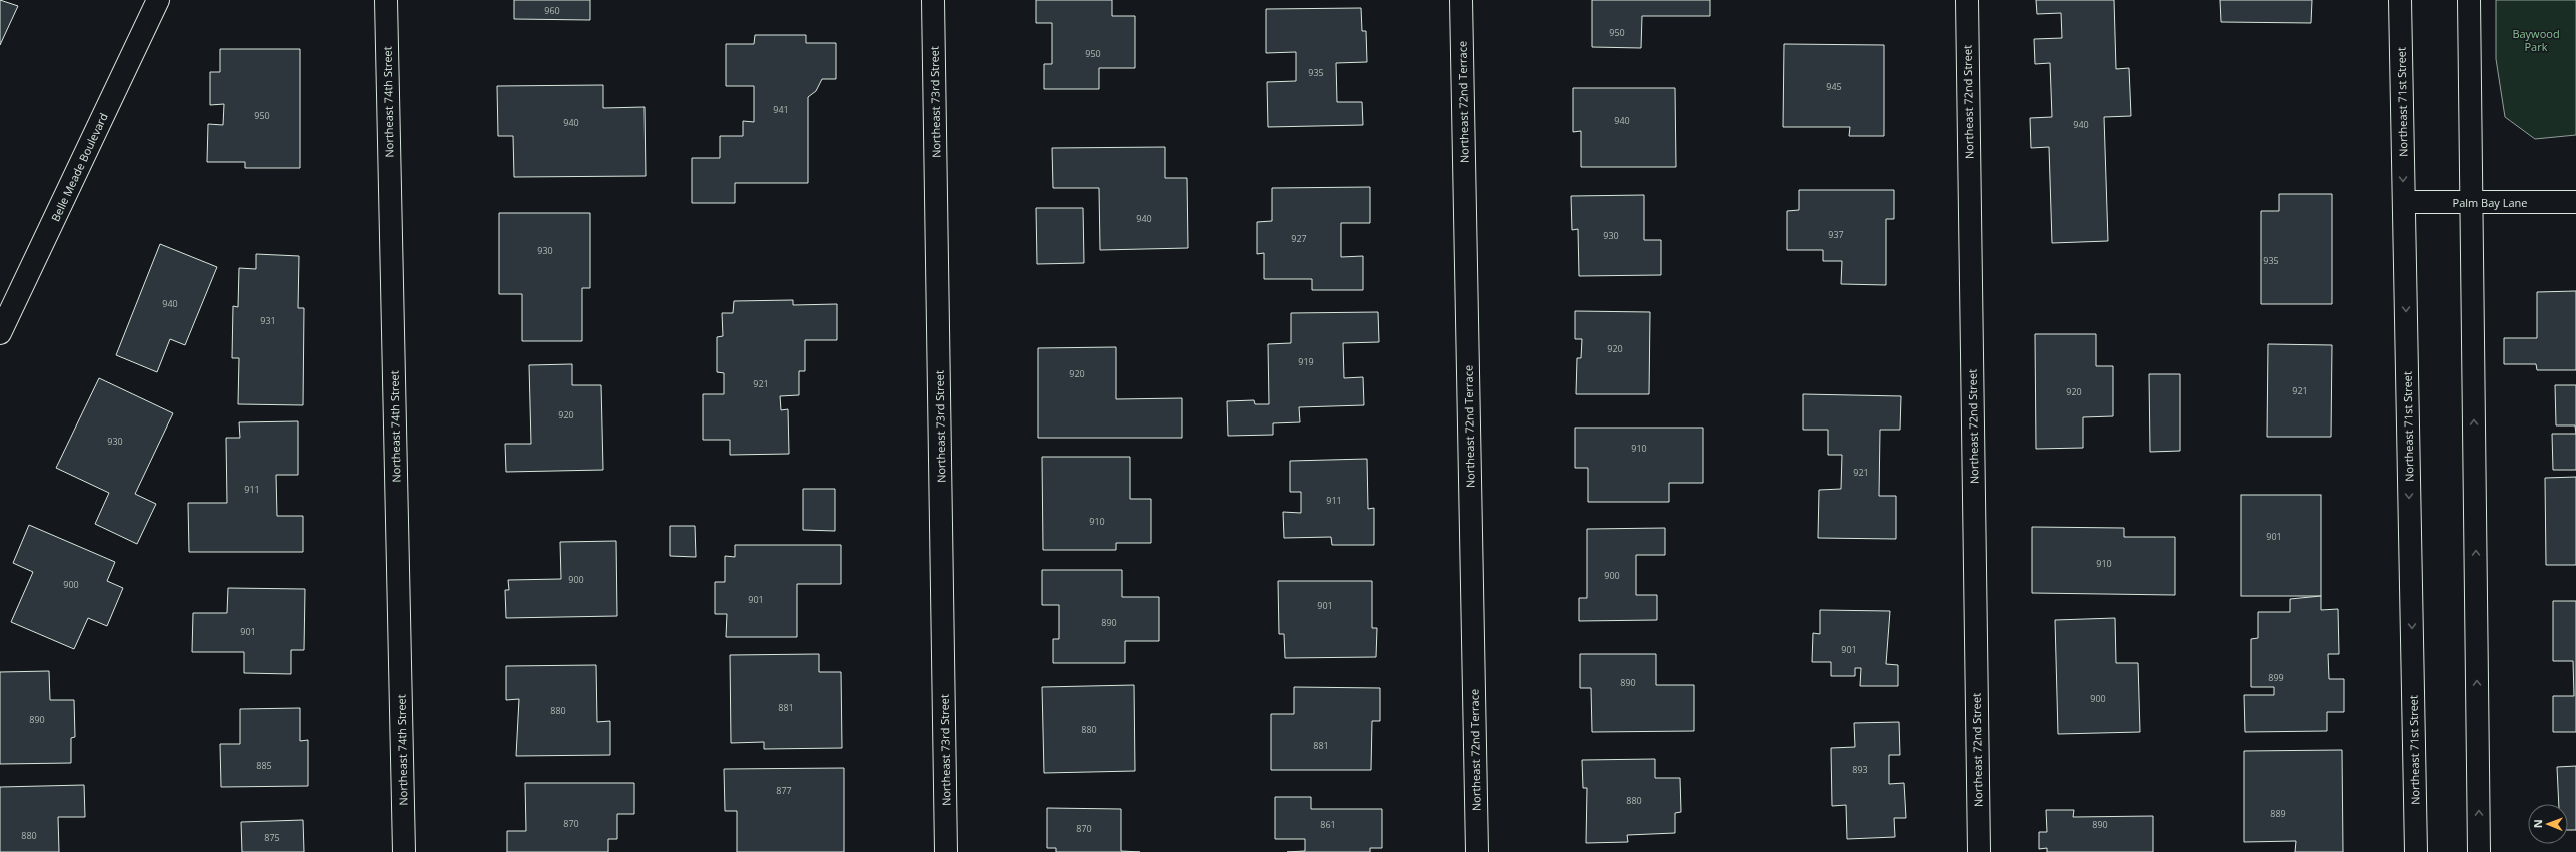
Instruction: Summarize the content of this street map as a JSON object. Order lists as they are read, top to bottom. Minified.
{"streets":{"street":["Northeast 74th Street","Northeast 73rd Street","Northeast 72nd Terrace","Northeast 72nd Street","Northeast 71st Street","Belle Meade Boulevard","Palm Bay Lane"]},"crossings":[["Northeast 71st Street","Palm Bay Lane"]],"parks":["Baywood Park"],"house_numbers":["960","950","950","935","945","941","950","940","940","940","940","937","930","927","930","935","940","931","920","919","920","921","921","920","920","930","910","921","911","911","910","901","910","900","900","900","901","901","890","901","901","899","890","900","881","880","890","880","881","885","893","877","880","889","870","861","890","870","880","875"],"north":"left"}
